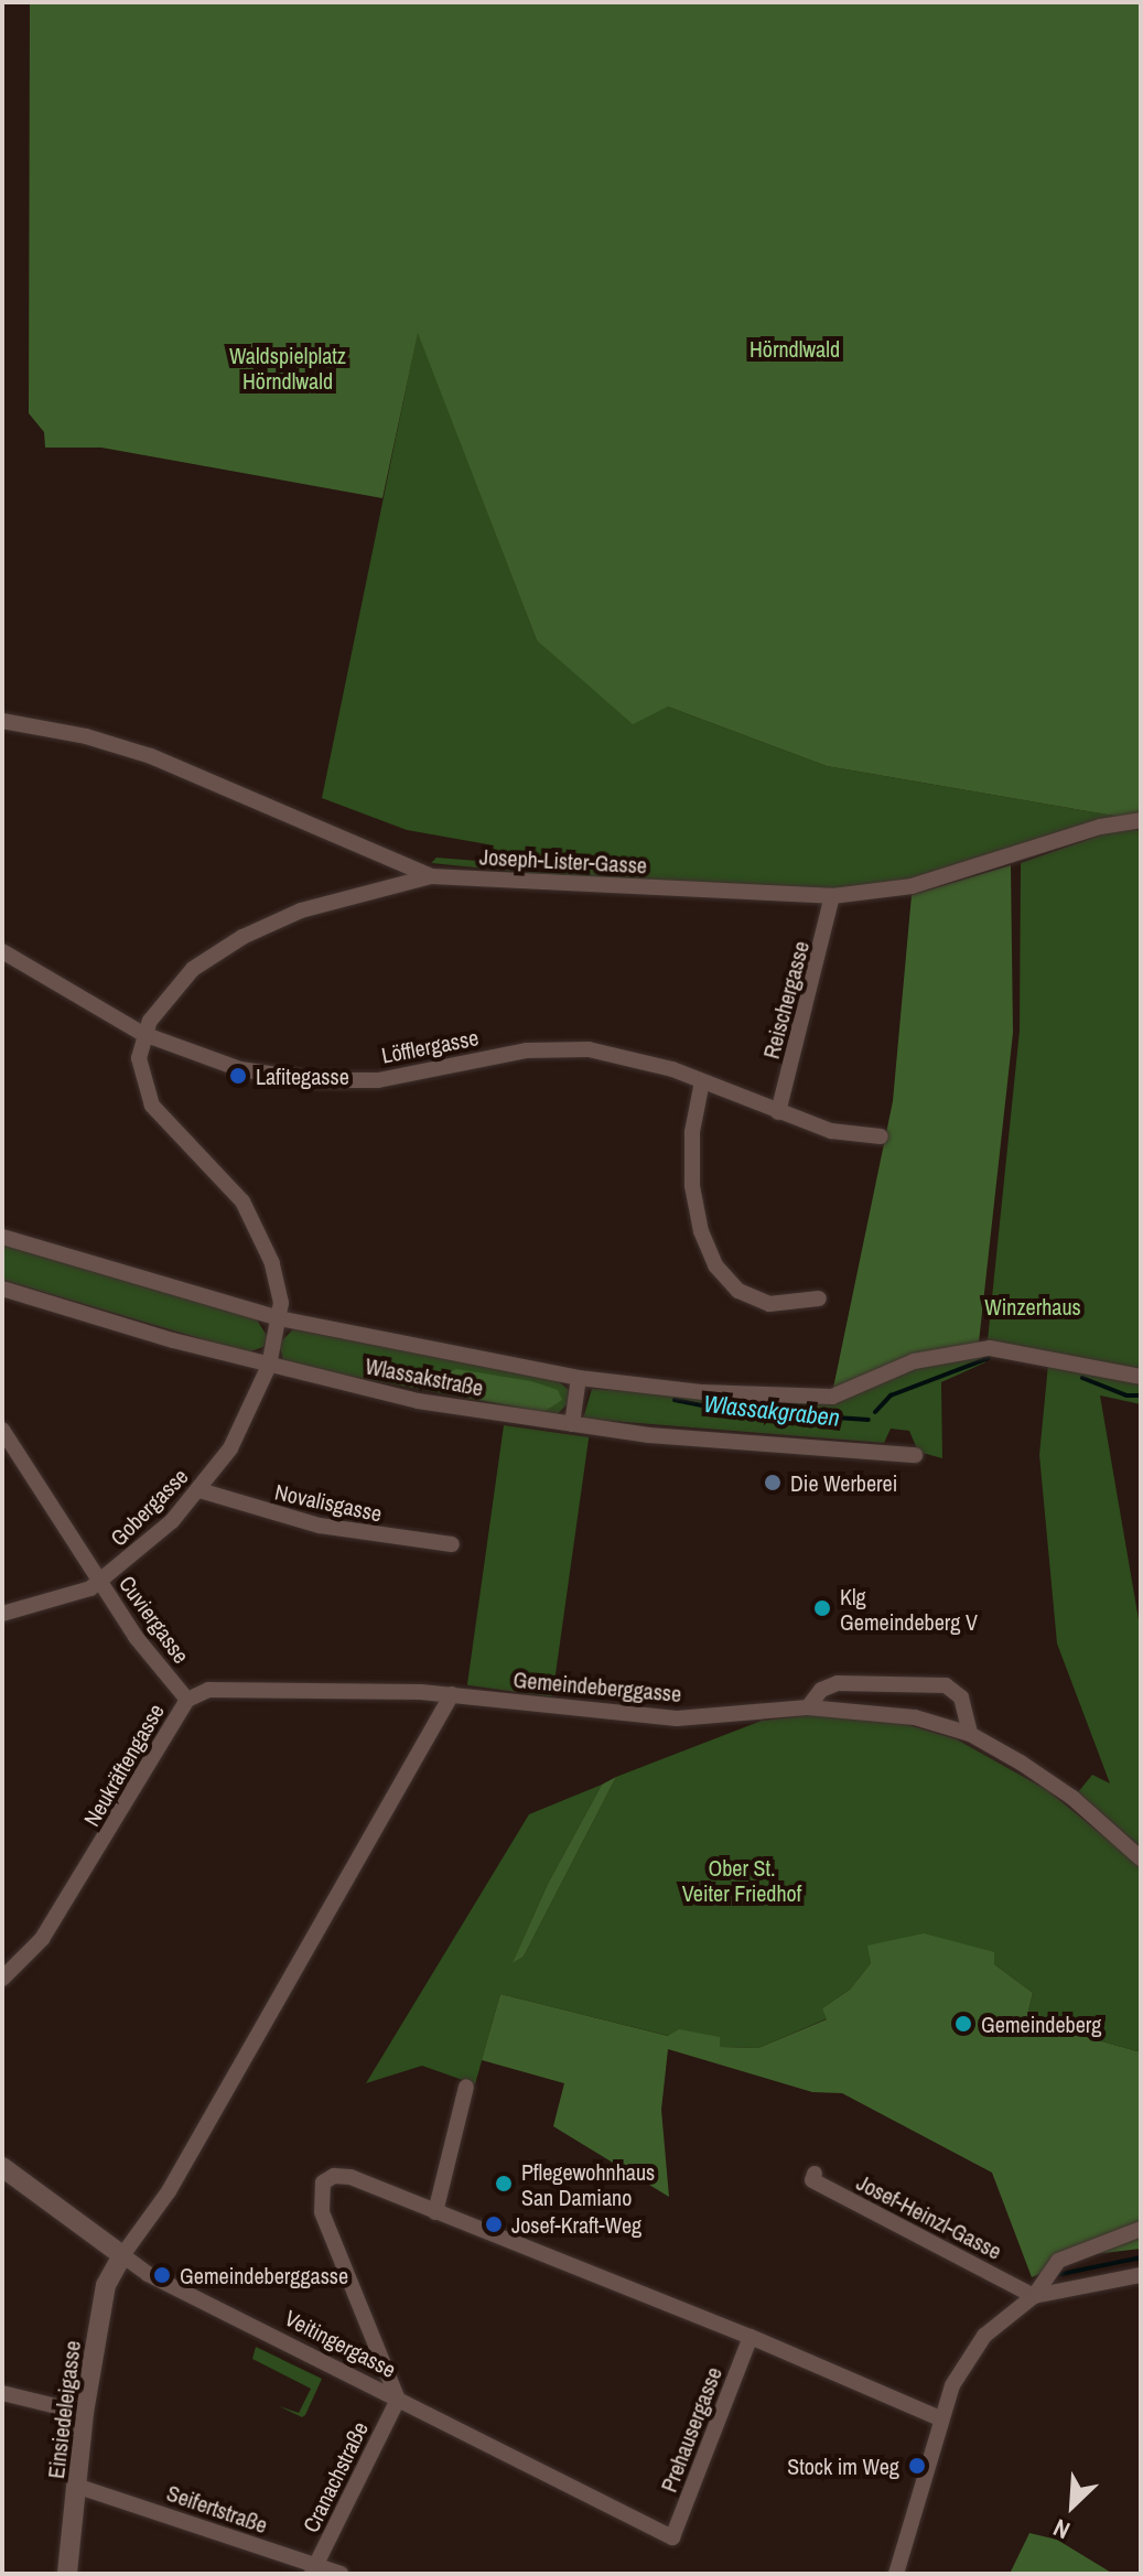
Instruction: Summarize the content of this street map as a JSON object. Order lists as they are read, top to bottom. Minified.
{"streets":{"street":["Joseph-Lister-Gasse","Reischergasse","Löfflergasse","Wlassakstraße","Novalisgasse","Gobergasse","Cuviergasse","Gemeindeberggasse","Neukräftengasse","Josef-Heinzl-Gasse","Veitingergasse","Einsiedeleigasse","Prehausergasse","Cranachstraße","Seifertstraße"]},"crossings":[["Joseph-Lister-Gasse","Reischergasse"],["Reischergasse","Löfflergasse"],["Wlassakstraße","Gobergasse"],["Novalisgasse","Gobergasse"],["Gobergasse","Cuviergasse"],["Cuviergasse","Neukräftengasse"],["Gemeindeberggasse","Neukräftengasse"],["Veitingergasse","Einsiedeleigasse"],["Veitingergasse","Prehausergasse"],["Veitingergasse","Cranachstraße"],["Einsiedeleigasse","Seifertstraße"],["Cranachstraße","Seifertstraße"]],"water":["Wlassakgraben"],"parks":["Hörndlwald","Waldspielplatz Hörndlwald","Winzerhaus","Ober St. Veiter Friedhof"],"places":["Lafitegasse","Die Werberei","Klg Gemeindeberg V","Gemeindeberg","Pflegewohnhaus San Damiano","Josef-Kraft-Weg","Gemeindeberggasse","Stock im Weg"],"north":"bottom left"}
